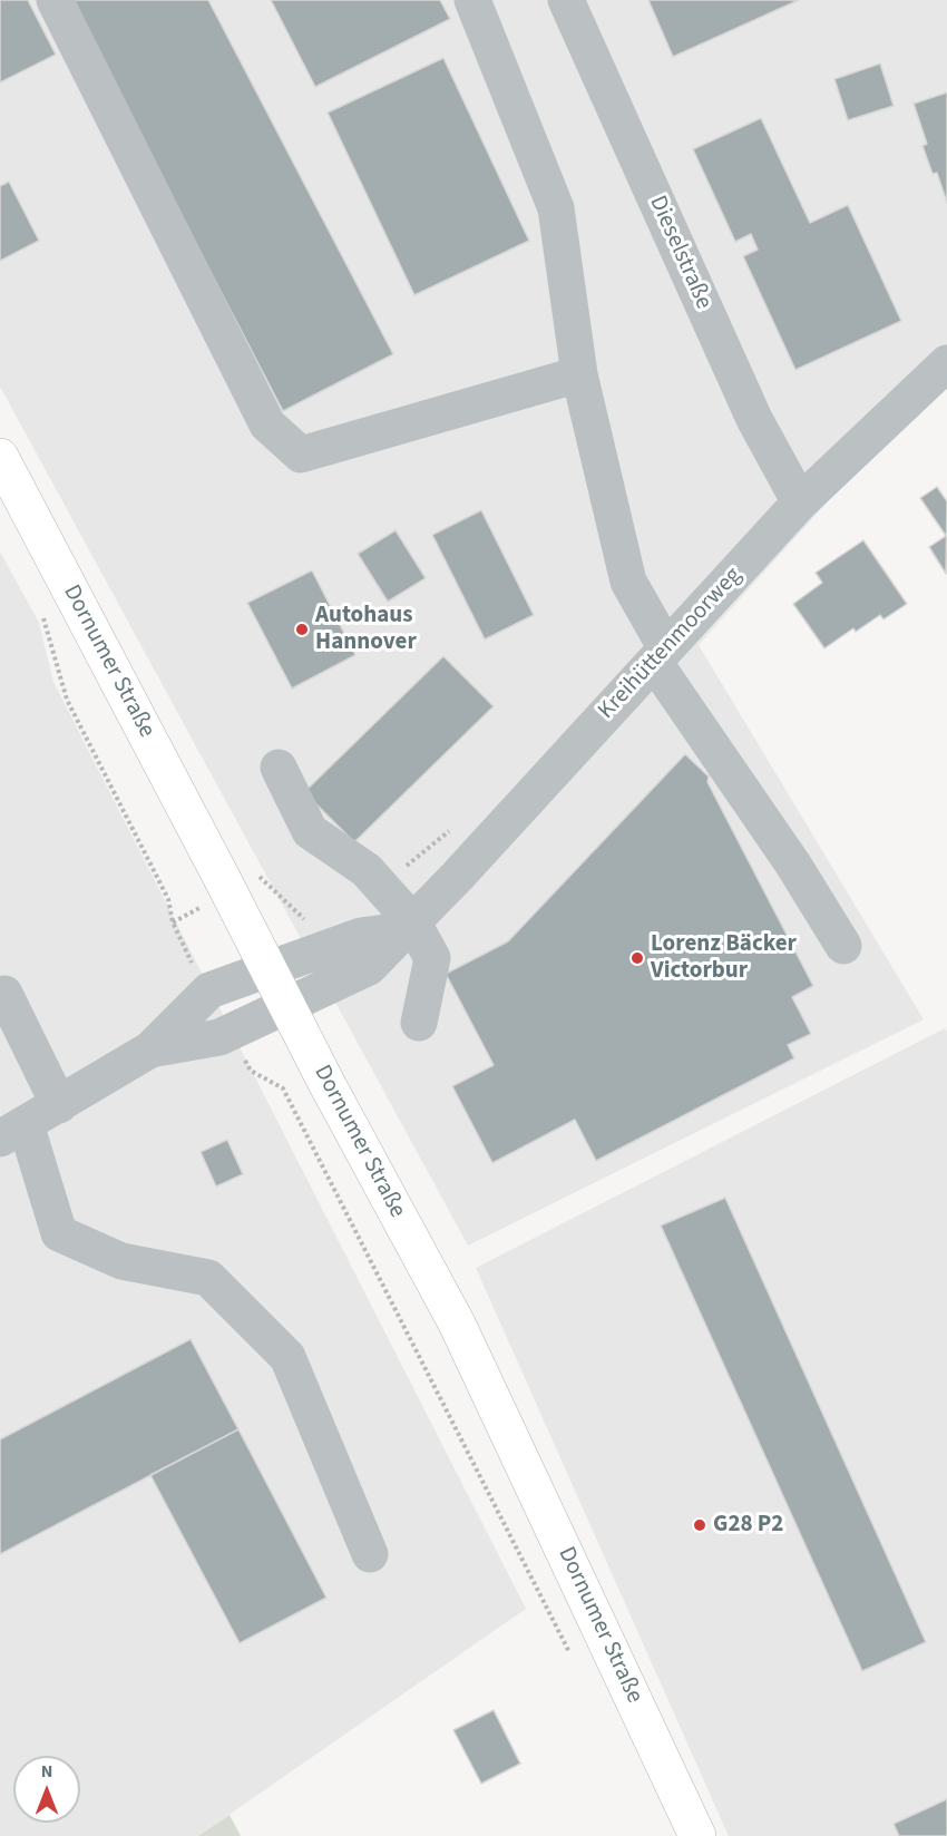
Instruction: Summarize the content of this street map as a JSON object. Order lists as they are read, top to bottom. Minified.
{"streets":{"main road":["Dornumer Straße"],"street":["Dieselstraße","Kreihüttenmoorweg"]},"crossings":[["Dieselstraße","Kreihüttenmoorweg"],["Kreihüttenmoorweg","Dornumer Straße"]],"places":["Autohaus Hannover","Lorenz Bäcker Victorbur","G28 P2"],"north":"top"}
